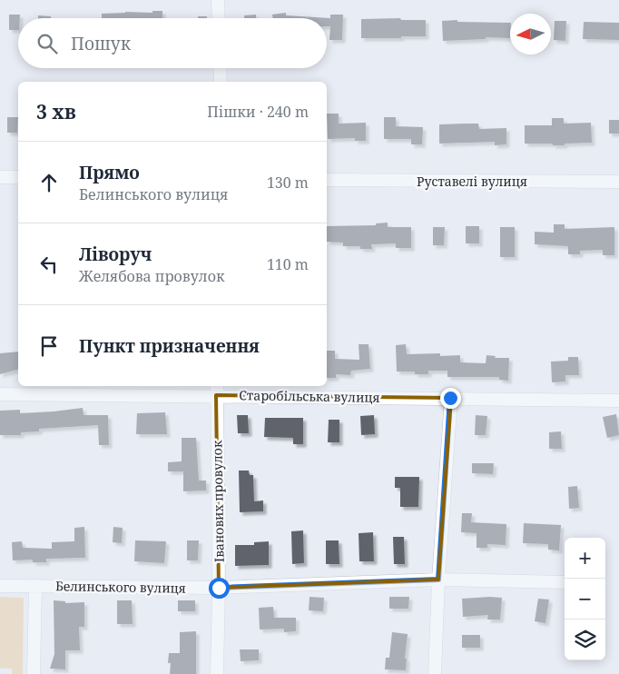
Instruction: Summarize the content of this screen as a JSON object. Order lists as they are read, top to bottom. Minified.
{"streets":{"street":["Руставелі вулиця","Старобільська вулиця","Іванових провулок","Белинського вулиця"]},"crossings":[["Старобільська вулиця","Іванових провулок"],["Іванових провулок","Белинського вулиця"]],"north":"left","page":{"search":"Пошук","heading":["3 хв","Пішки · 240 m"],"list":[["Прямо","Белинського вулиця","130 m"],["Ліворуч","Желябова провулок","110 m"],"Пункт призначення"],"map_buttons":["+","−"]}}
